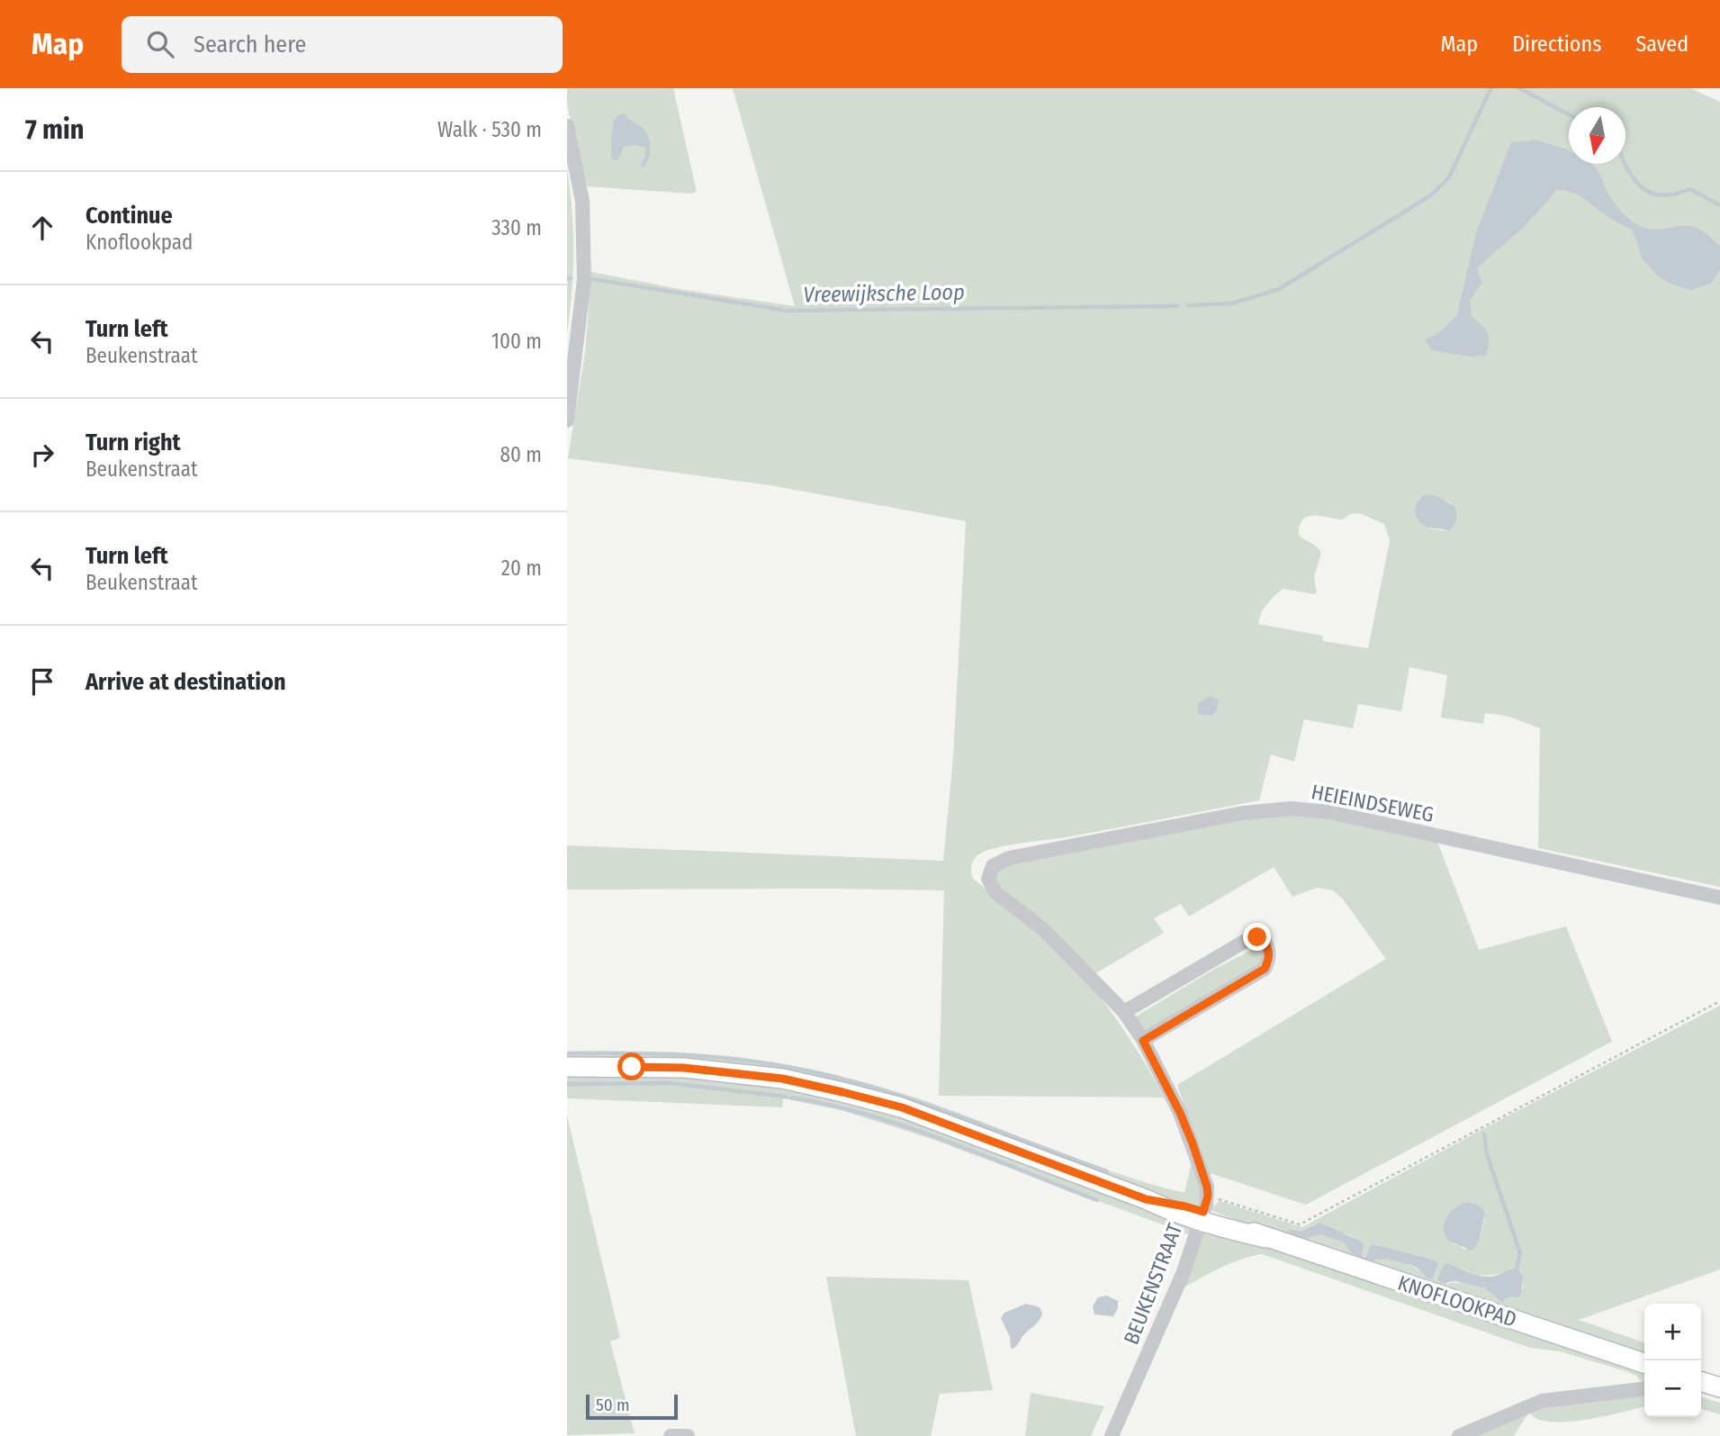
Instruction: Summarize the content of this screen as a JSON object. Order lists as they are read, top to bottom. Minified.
{"streets":{"main road":["KNOFLOOKPAD"],"street":["HEIEINDSEWEG","BEUKENSTRAAT"]},"crossings":[["BEUKENSTRAAT","KNOFLOOKPAD"]],"water":["Vreewijksche Loop"],"scale_bar":"50 m","north":"bottom","page":{"header":"Map","search":"Search here","nav":["Map","Directions","Saved"],"heading":["7 min","Walk · 530 m"],"list":[["Continue","Knoflookpad","330 m"],["Turn left","Beukenstraat","100 m"],["Turn right","Beukenstraat","80 m"],["Turn left","Beukenstraat","20 m"],"Arrive at destination"],"map_buttons":["+","−"],"scale":"50 m"}}
